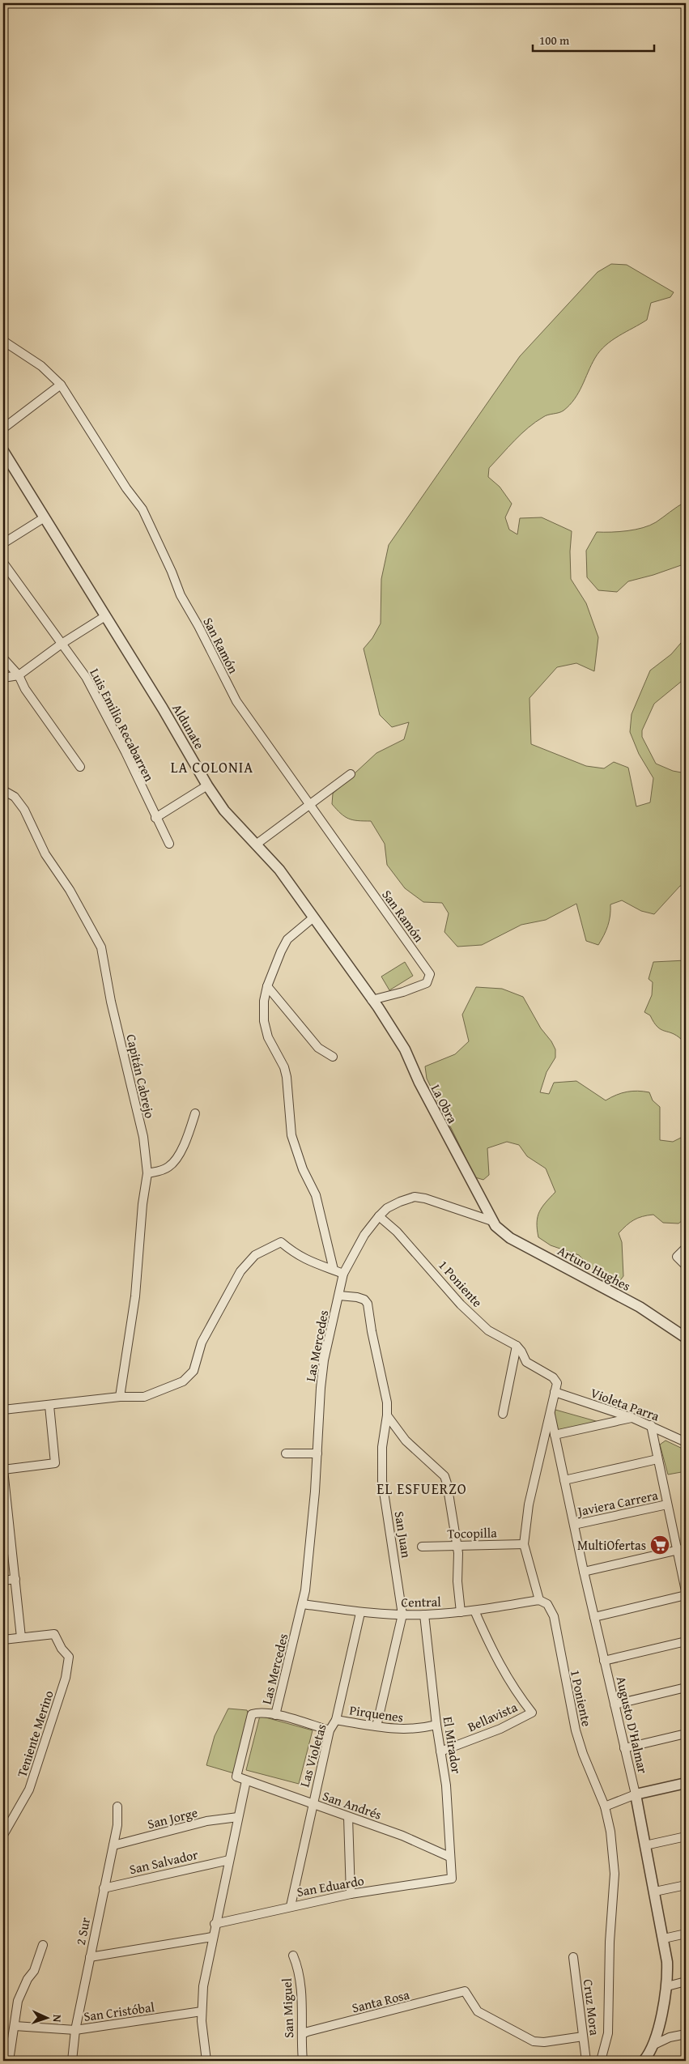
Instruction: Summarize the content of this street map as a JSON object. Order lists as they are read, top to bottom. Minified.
{"streets":{"street":["San Ramón","Luis Emilio Recabarren","Aldunate","Capitán Cabrejo","La Obra","Arturo Hughes","1 Poniente","Las Mercedes","Violeta Parra","Javiera Carrera","Tocopilla","San Juan","Central","Pirquenes","Bellavista","Augusto D'Halmar","Teniente Merino","El Mirador","Las Violetas","San Andrés","San Jorge","San Salvador","San Eduardo","2 Sur","Santa Rosa","Cruz Mora","San Miguel","San Cristóbal"]},"crossings":[["San Ramón","Aldunate"],["San Ramón","La Obra"],["Aldunate","La Obra"],["La Obra","Arturo Hughes"],["La Obra","Las Mercedes"],["Arturo Hughes","Las Mercedes"],["1 Poniente","Las Mercedes"],["1 Poniente","Violeta Parra"],["1 Poniente","Tocopilla"],["1 Poniente","Central"],["1 Poniente","Augusto D'Halmar"],["Las Mercedes","San Juan"],["Las Mercedes","Central"],["Las Mercedes","San Andrés"],["Javiera Carrera","Augusto D'Halmar"],["San Juan","Central"],["San Juan","Pirquenes"],["Central","Bellavista"],["Central","El Mirador"],["Central","Las Violetas"],["Pirquenes","El Mirador"],["Pirquenes","Las Violetas"],["Bellavista","El Mirador"],["El Mirador","San Andrés"],["El Mirador","San Eduardo"],["Las Violetas","San Andrés"],["Las Violetas","San Eduardo"],["San Jorge","2 Sur"],["San Salvador","2 Sur"],["2 Sur","San Cristóbal"],["Santa Rosa","Cruz Mora"],["Santa Rosa","San Miguel"]],"districts":["LA COLONIA","EL ESFUERZO"],"places":{"supermarket":["MultiOfertas"]},"scale_bar":"100 m","north":"right"}
